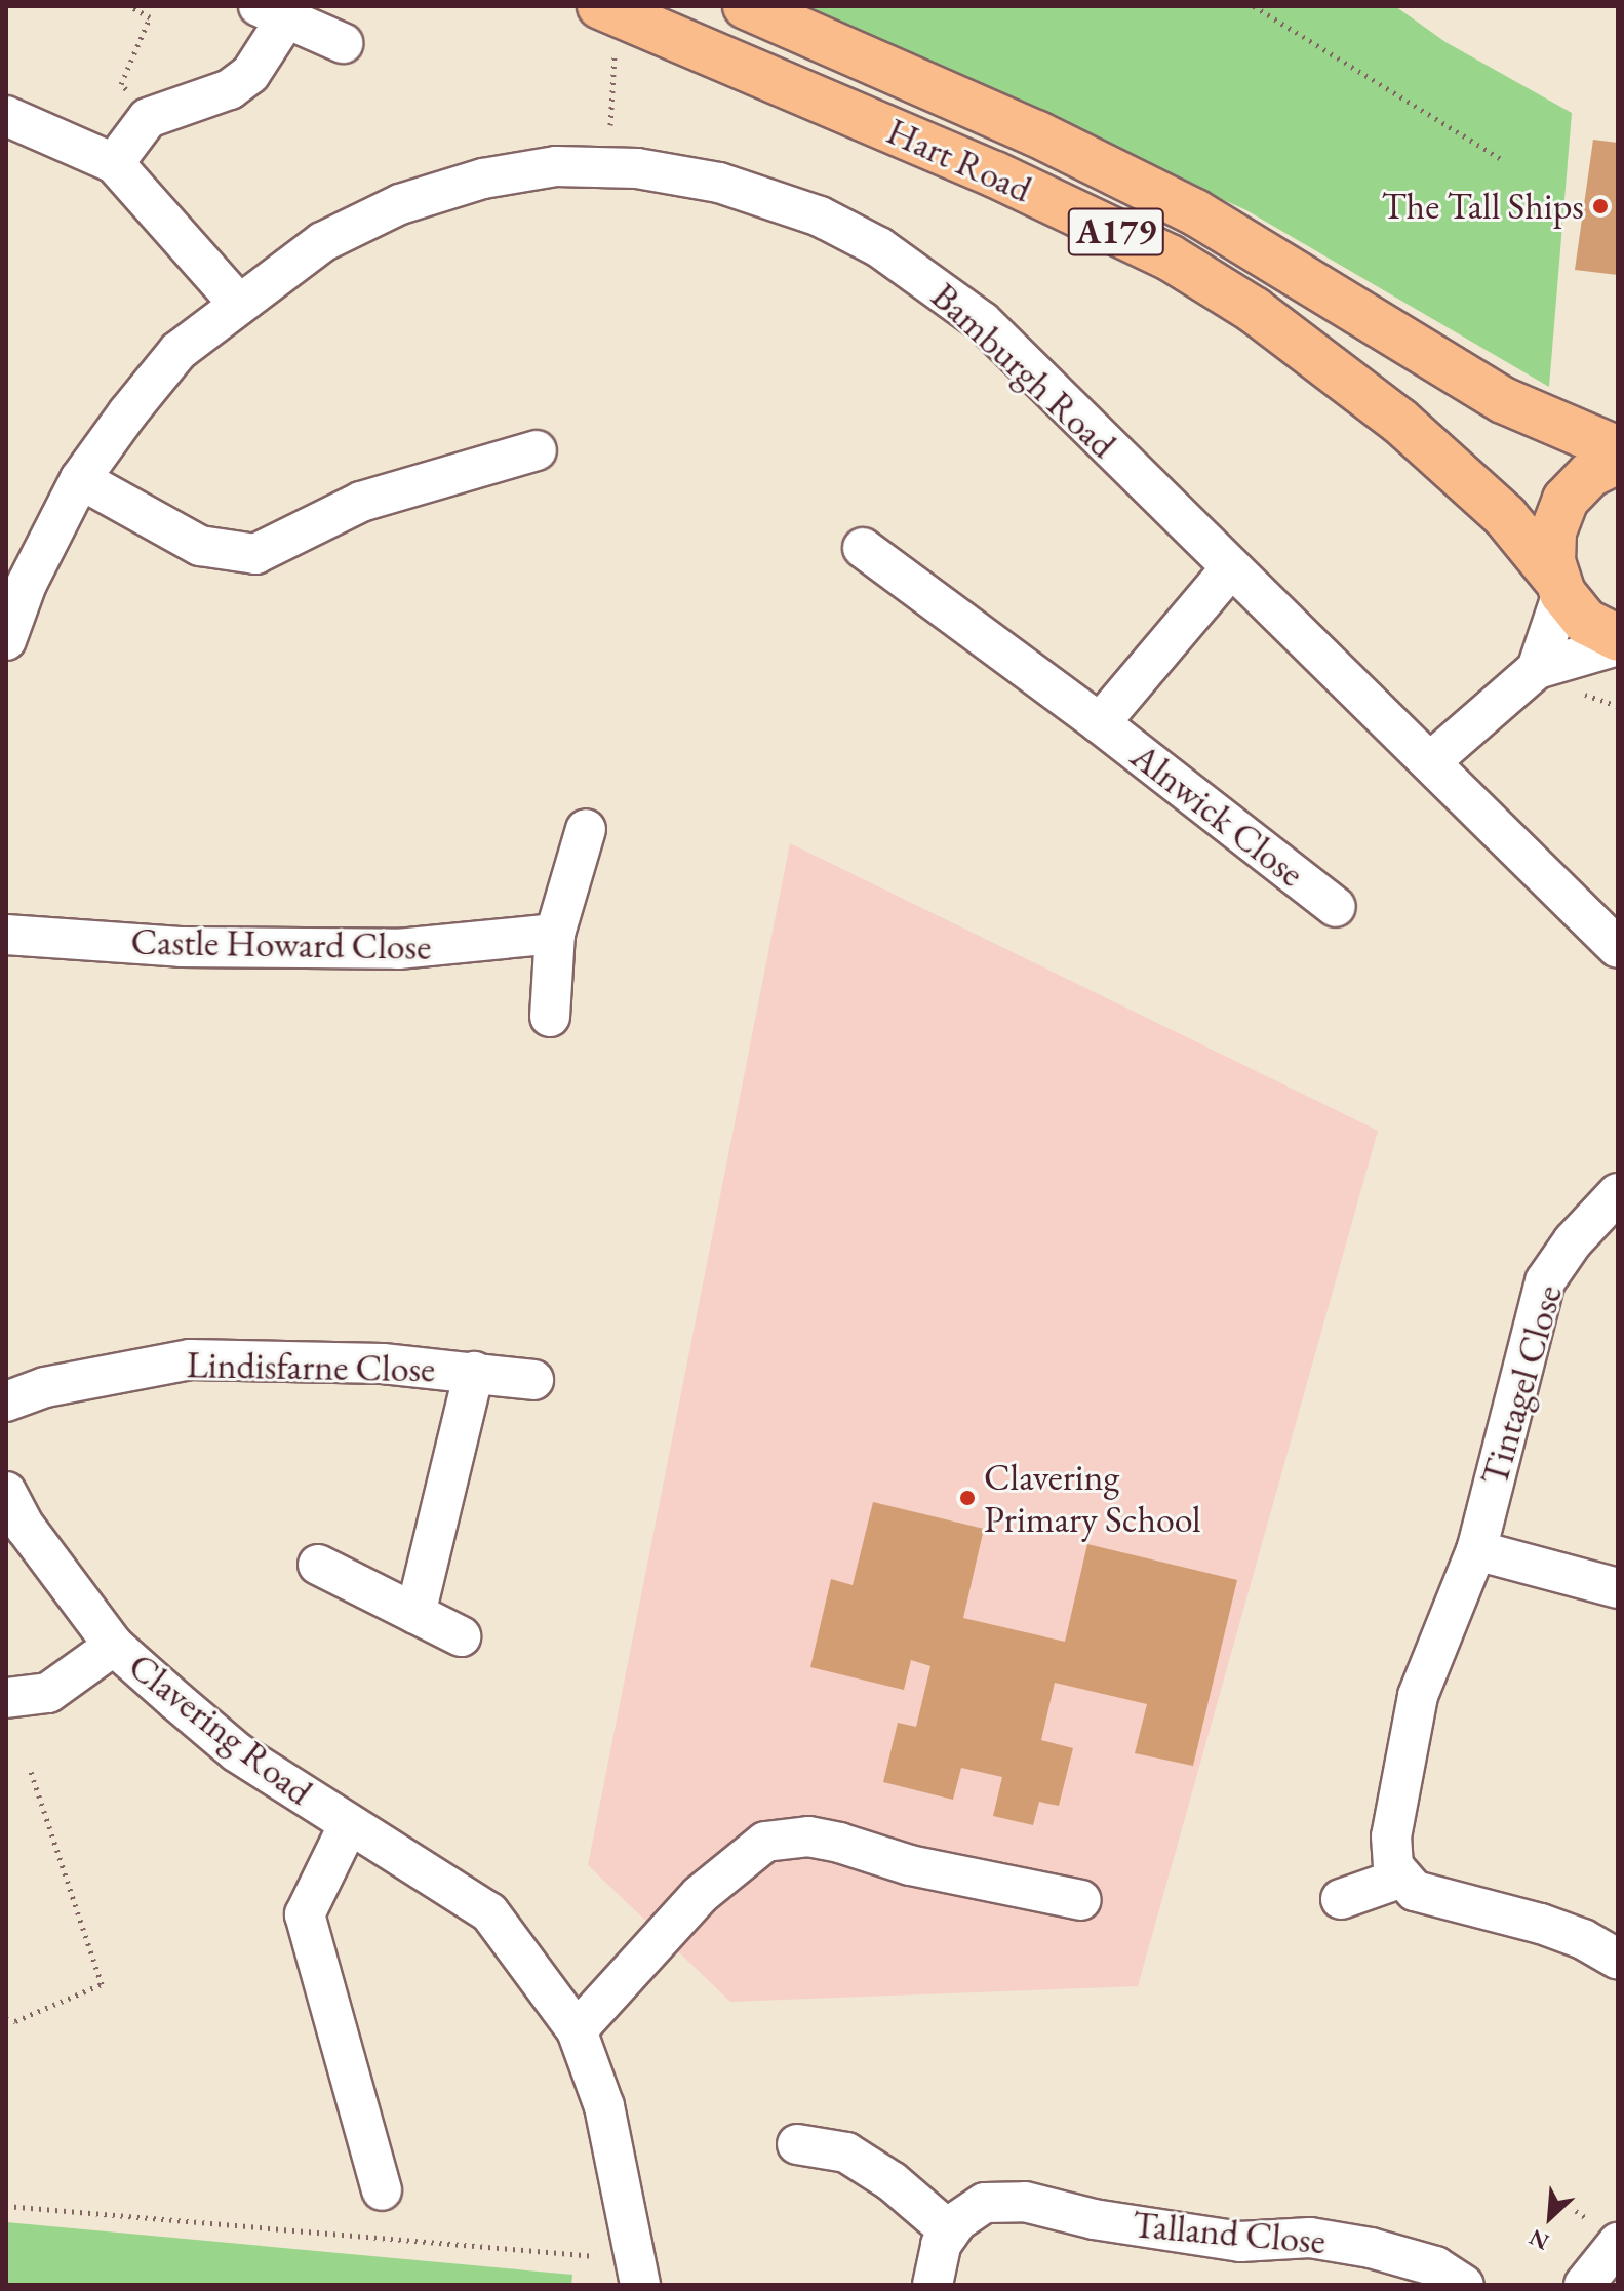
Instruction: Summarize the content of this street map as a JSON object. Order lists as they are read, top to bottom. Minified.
{"streets":{"highway":["Hart Road","A179"],"street":["Bamburgh Road","Alnwick Close","Castle Howard Close","Lindisfarne Close","Tintagel Close","Clavering Road","Talland Close"]},"crossings":[["Bamburgh Road","Alnwick Close"]],"places":["The Tall Ships","Clavering Primary School"],"north":"bottom left"}
